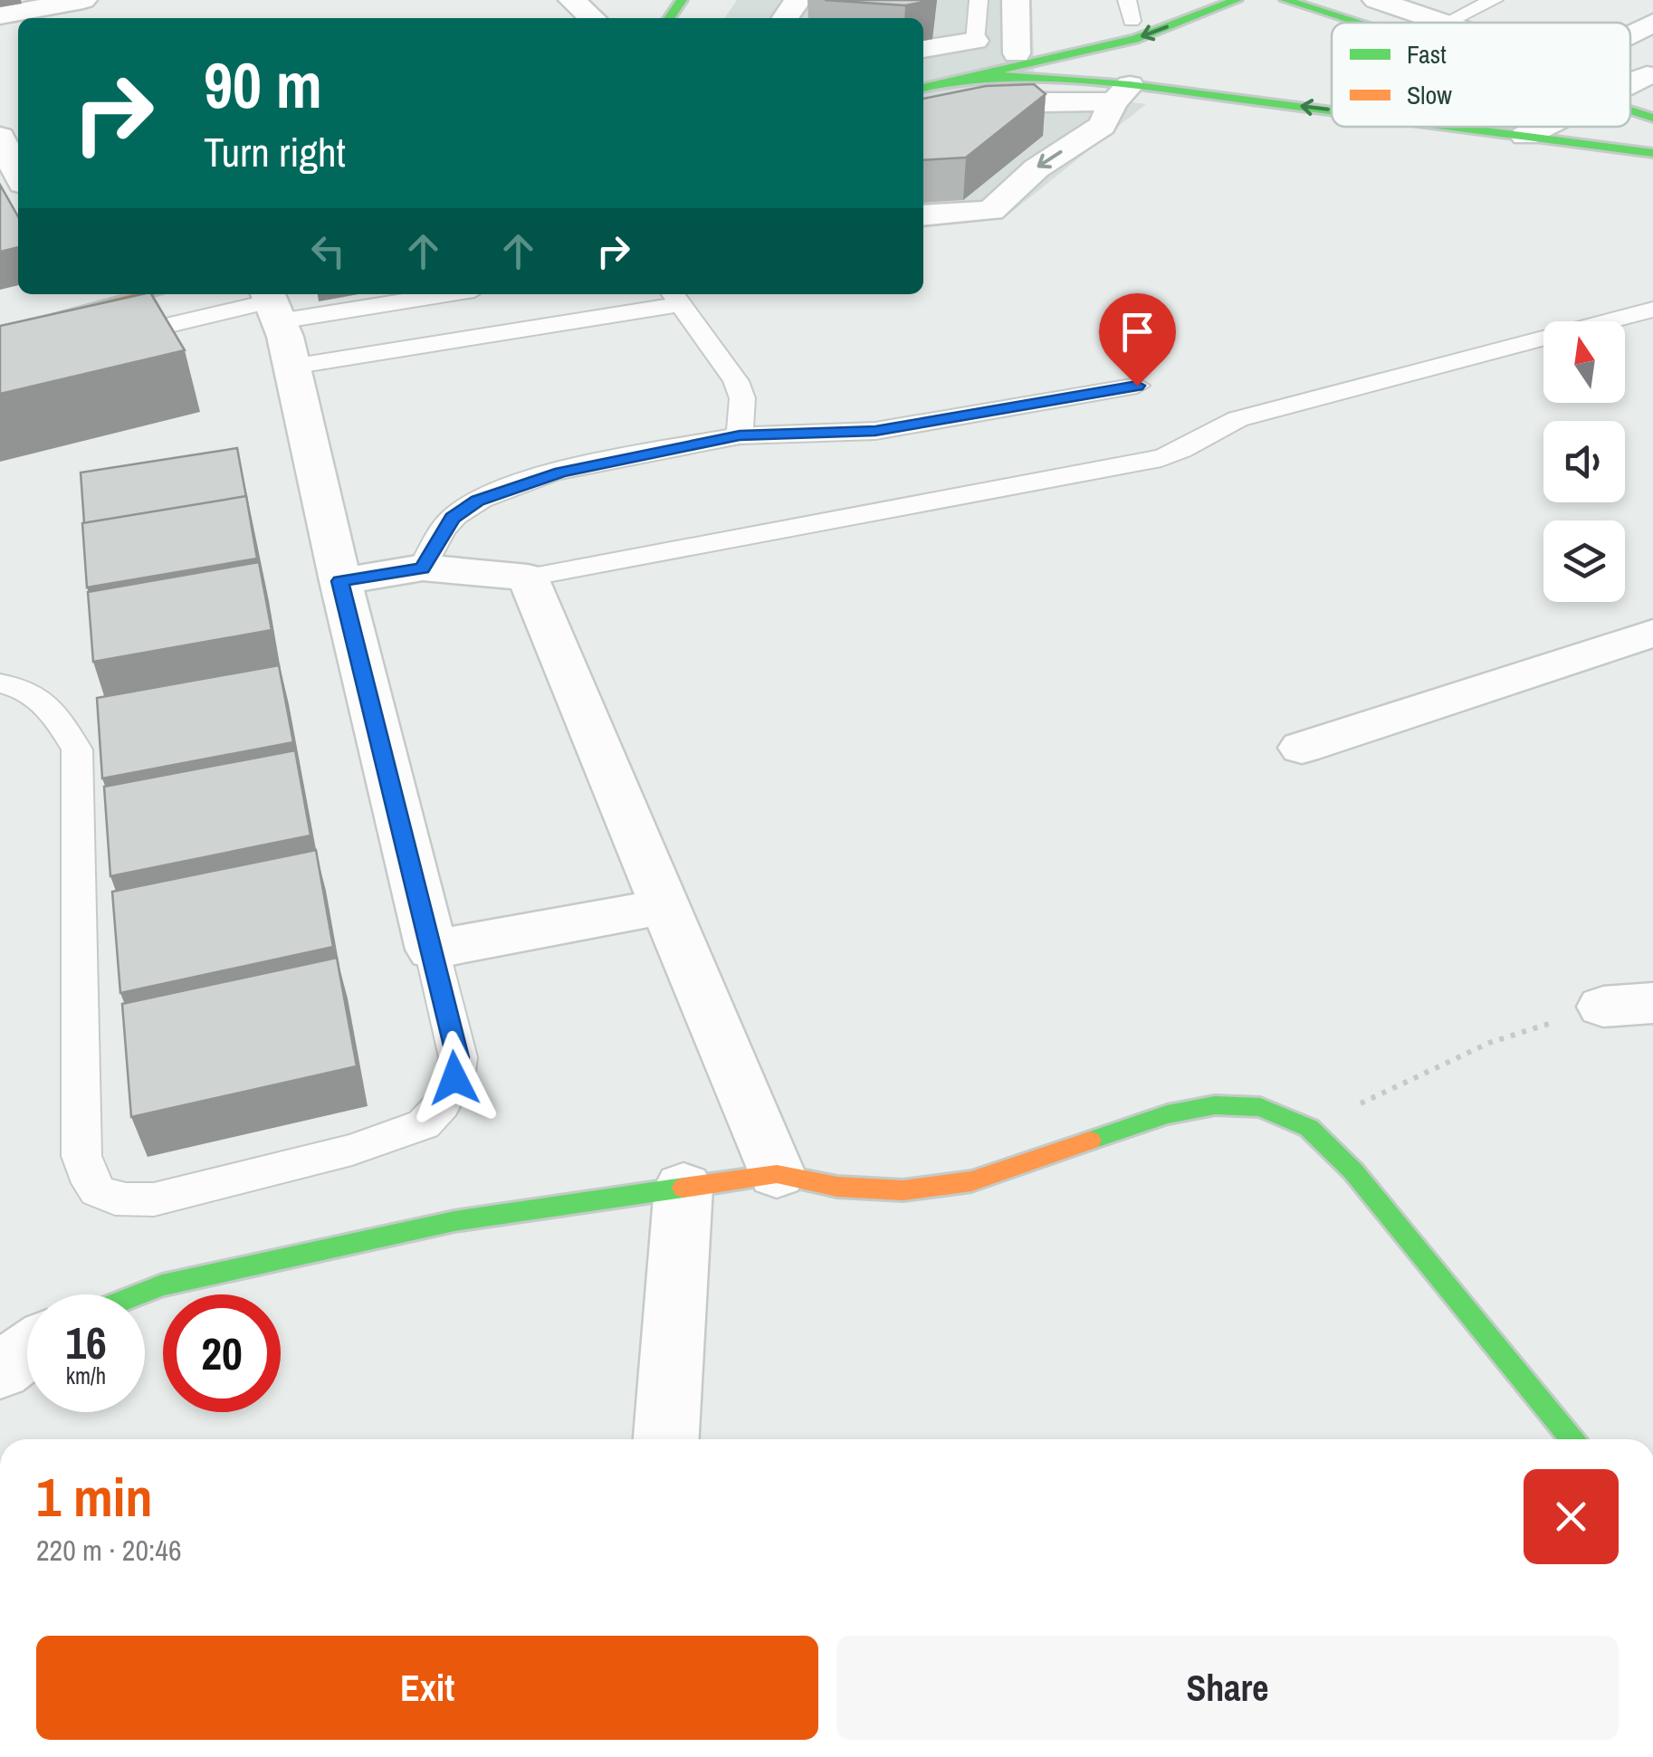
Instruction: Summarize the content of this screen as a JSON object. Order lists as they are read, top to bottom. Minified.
{"legend":["Fast","Slow"],"north":"top","page":{"turn":["90 m","Turn right"],"speed":"16 km/h","limit":"20","heading":["1 min","220 m · 20:46"],"buttons":["Exit","Share"]}}
